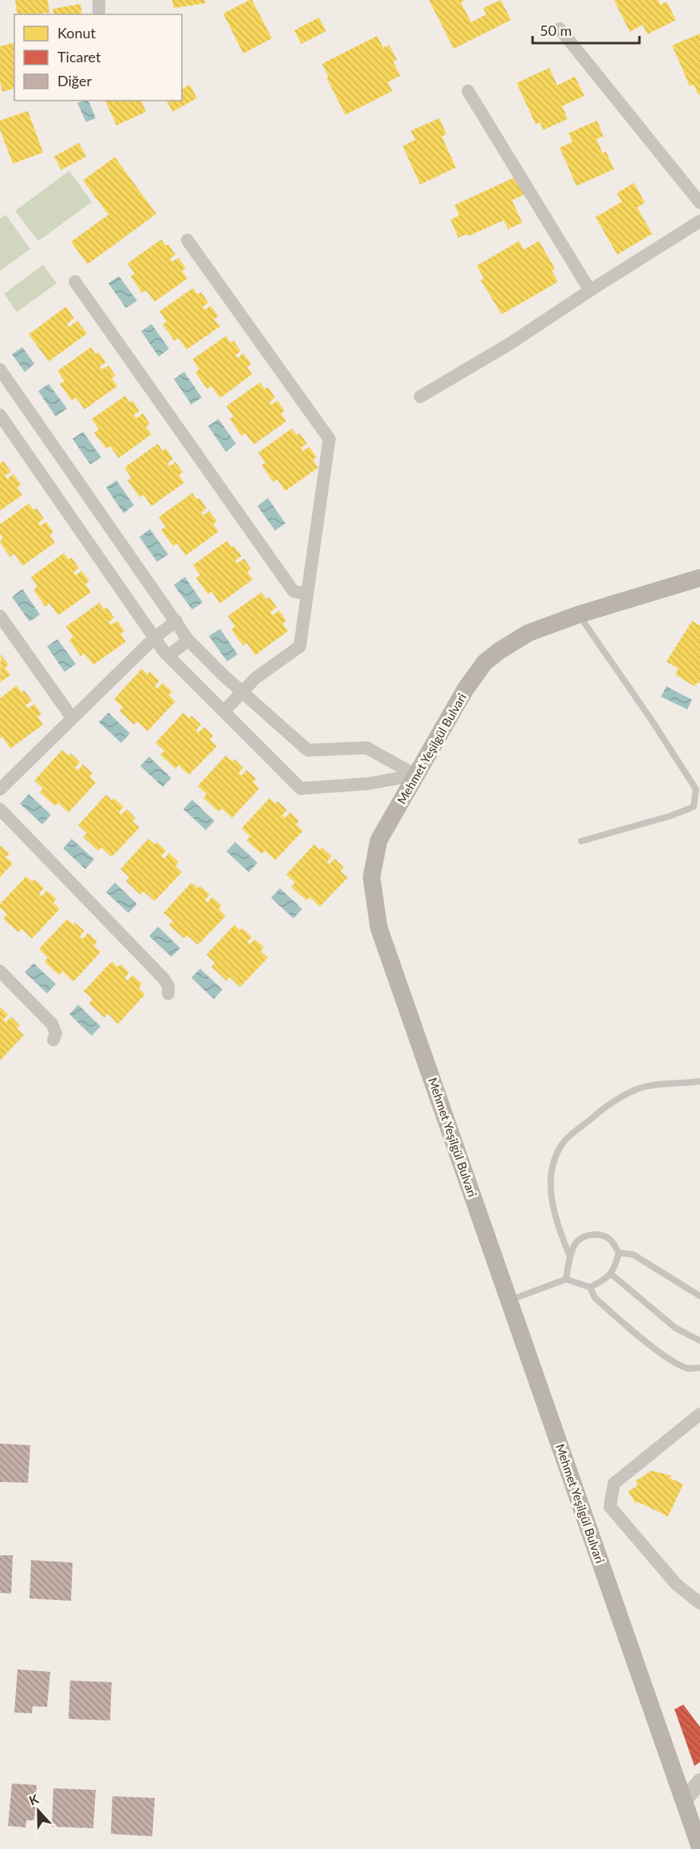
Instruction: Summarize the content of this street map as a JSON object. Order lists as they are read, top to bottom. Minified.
{"streets":{"main road":["Mehmet Yeşilgül Bulvari"]},"legend":["Konut","Ticaret","Diğer"],"scale_bar":"50 m","north":"top"}
